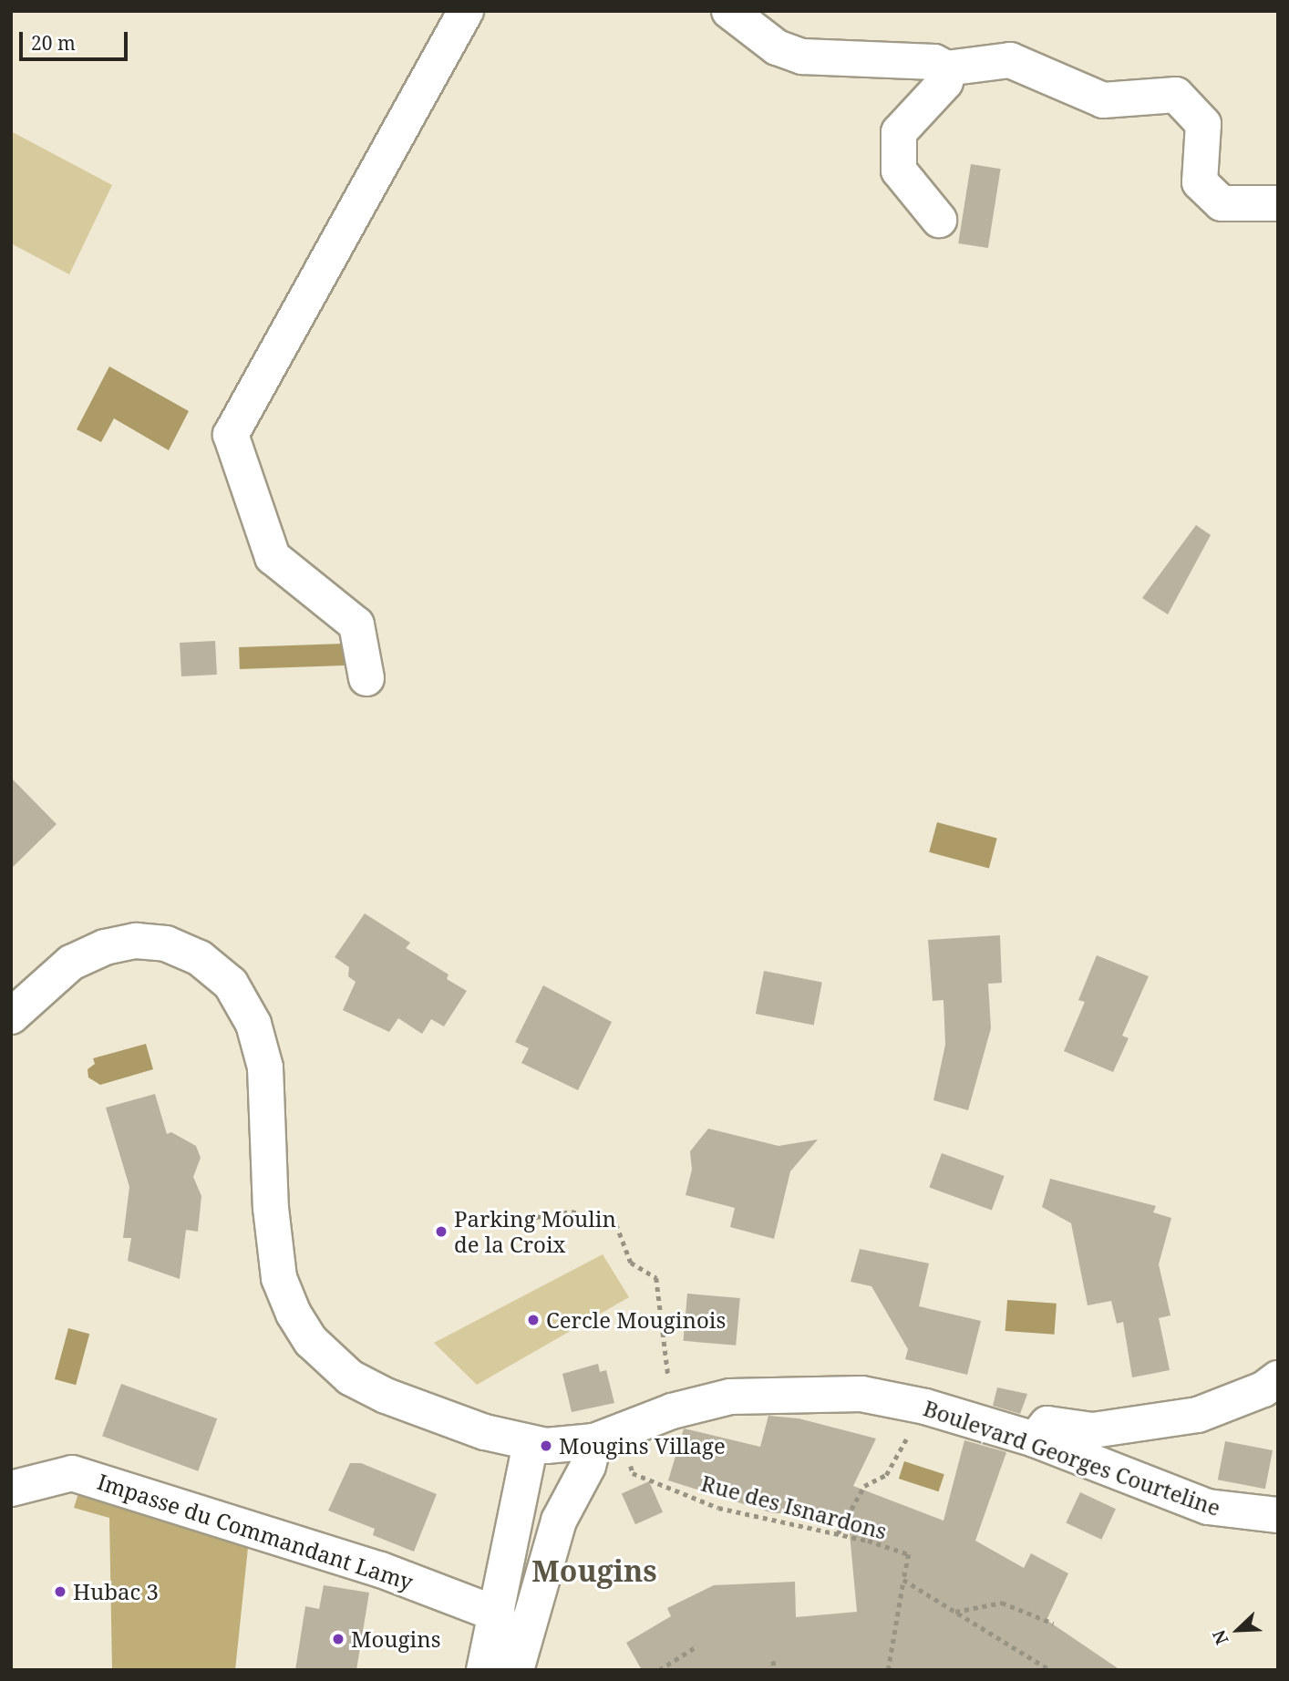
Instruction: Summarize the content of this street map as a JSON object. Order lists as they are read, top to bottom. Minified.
{"streets":{"street":["Boulevard Georges Courteline","Impasse du Commandant Lamy"],"path":["Rue des Isnardons"]},"crossings":[["Boulevard Georges Courteline","Rue des Isnardons"]],"districts":["Mougins"],"places":["Parking Moulin de la Croix","Cercle Mouginois","Mougins Village","Hubac 3","Mougins"],"scale_bar":"20 m","north":"bottom left"}
